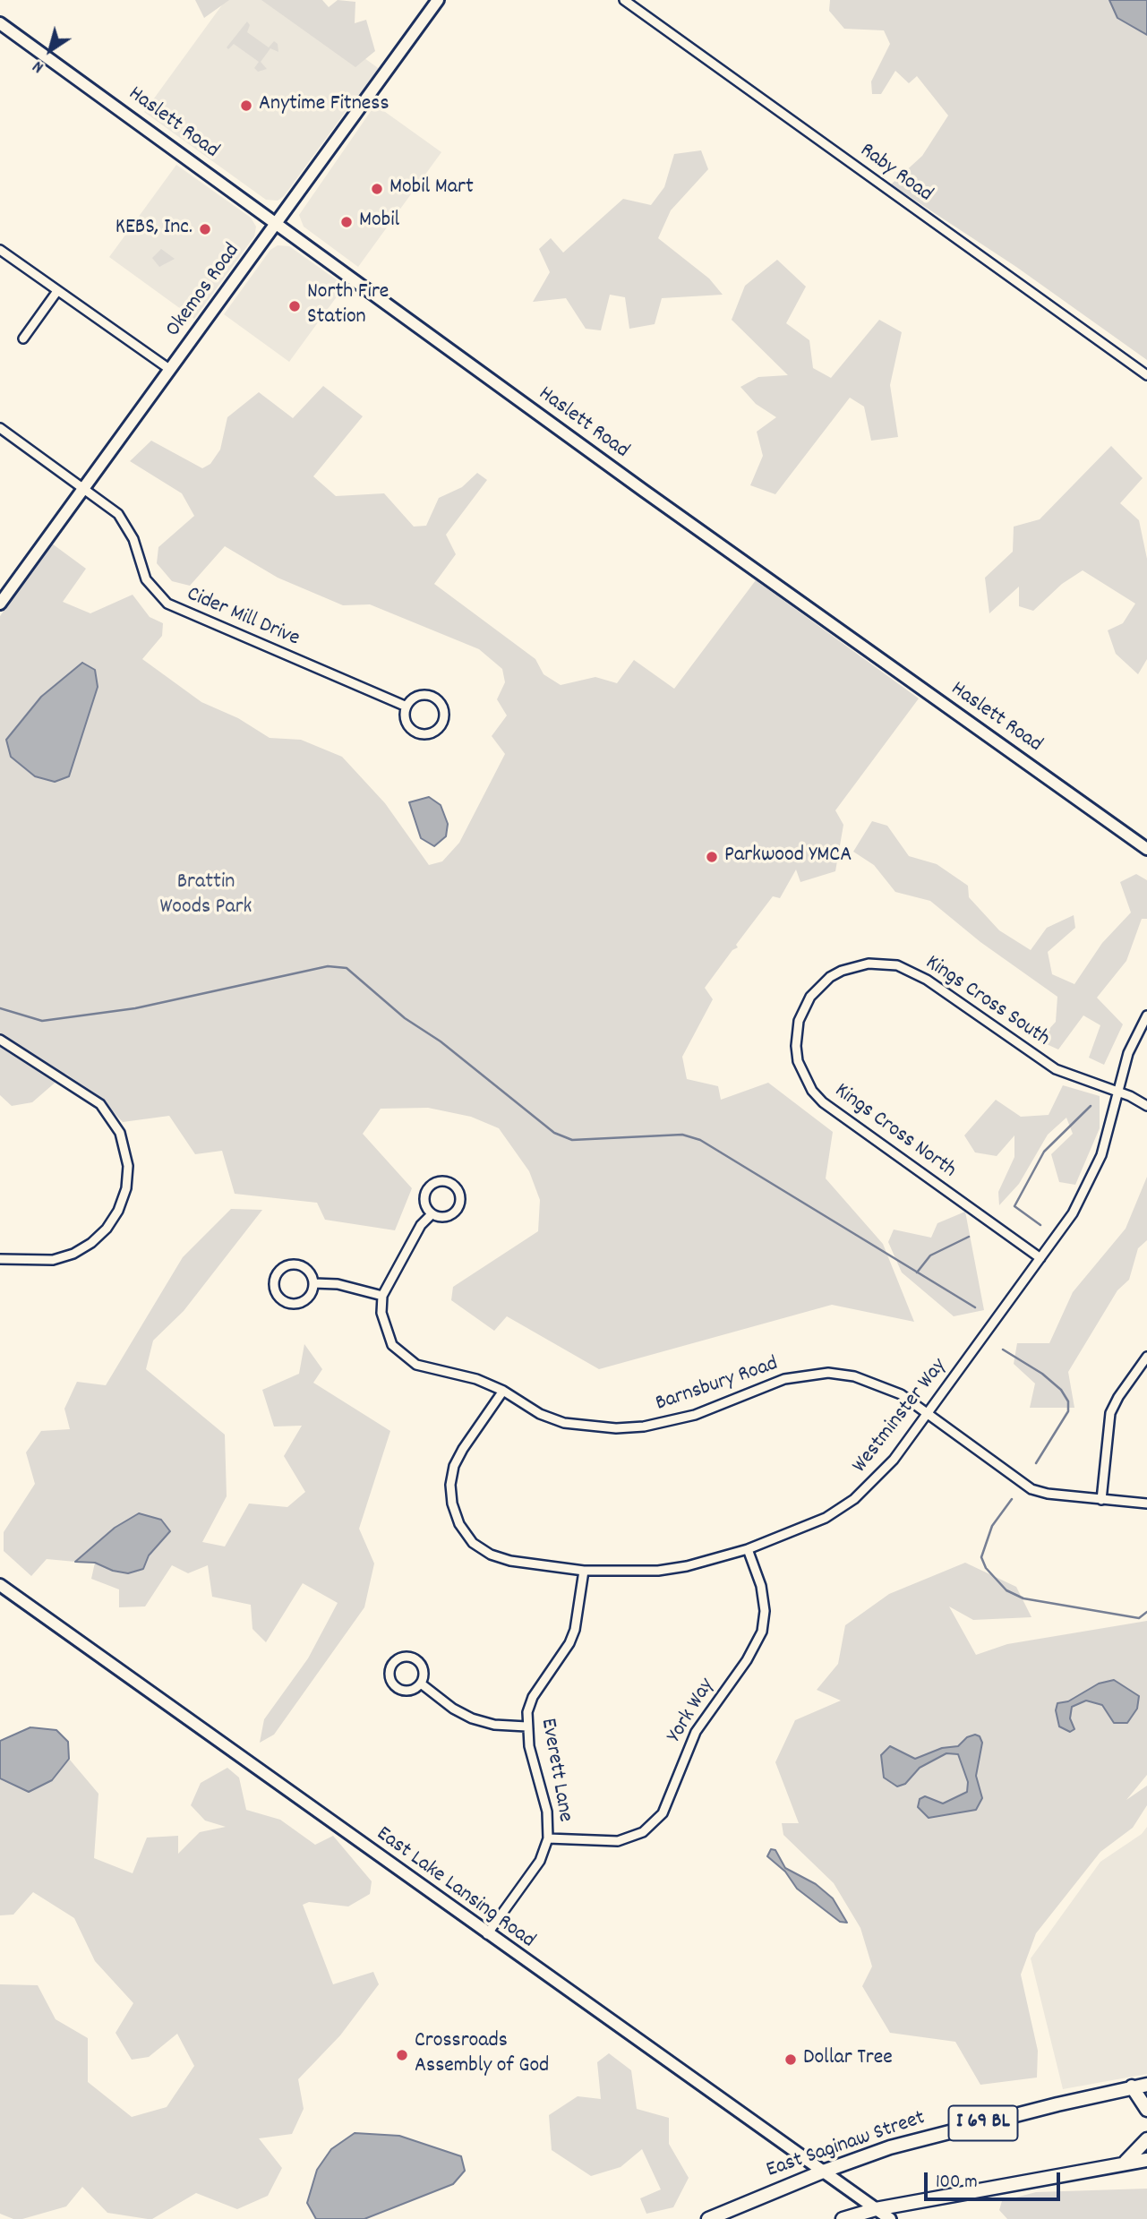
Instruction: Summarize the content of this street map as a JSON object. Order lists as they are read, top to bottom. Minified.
{"streets":{"main road":["I 69 BL","East Saginaw Street"],"street":["Haslett Road","Raby Road","Okemos Road","Cider Mill Drive","Kings Cross South","Kings Cross North","Barnsbury Road","Westminster Way","York Way","Everett Lane","East Lake Lansing Road"]},"crossings":[["Haslett Road","Okemos Road"],["Okemos Road","Cider Mill Drive"],["Kings Cross South","Kings Cross North"],["Kings Cross South","Westminster Way"],["Kings Cross North","Westminster Way"],["Barnsbury Road","Westminster Way"],["Westminster Way","York Way"],["Westminster Way","Everett Lane"],["York Way","Everett Lane"],["Everett Lane","East Lake Lansing Road"],["East Lake Lansing Road","East Saginaw Street"]],"parks":["Brattin Woods Park"],"places":["Anytime Fitness","Mobil Mart","Mobil","KEBS, Inc.","North Fire Station","Parkwood YMCA","Crossroads Assembly of God","Dollar Tree"],"scale_bar":"100 m","north":"bottom left"}
